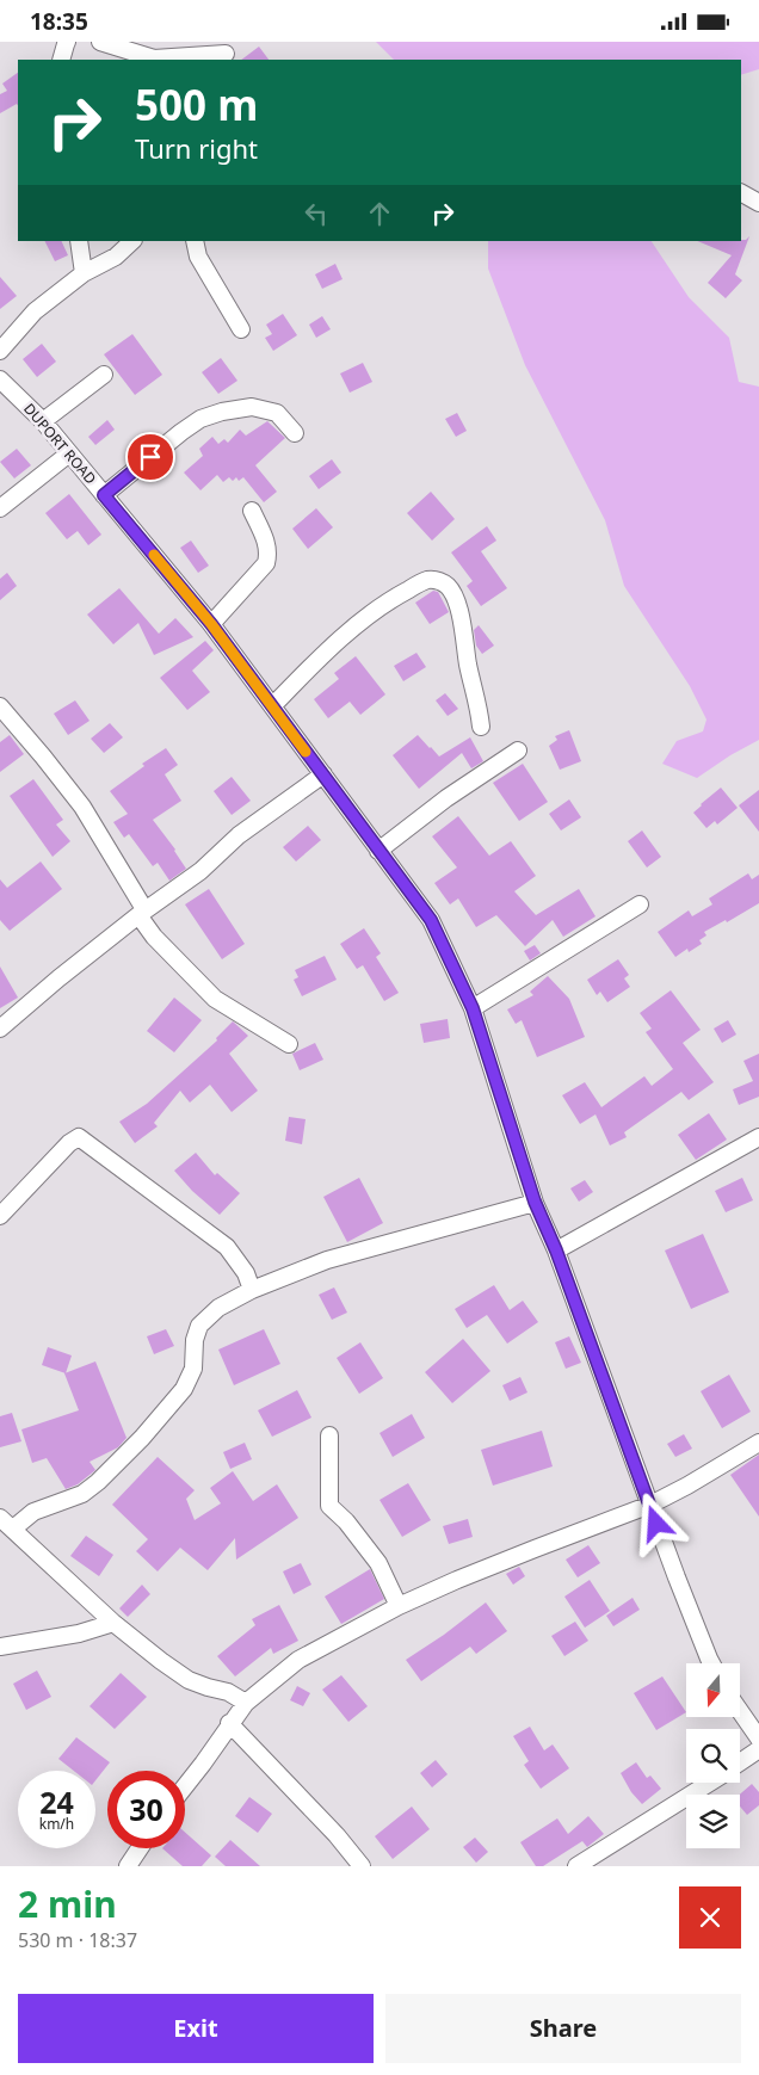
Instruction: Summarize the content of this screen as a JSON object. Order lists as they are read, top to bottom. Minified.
{"streets":{"street":["DUPORT ROAD"]},"north":"bottom","page":{"status":"18:35","turn":["500 m","Turn right"],"speed":"24 km/h","limit":"30","heading":["2 min","530 m · 18:37"],"buttons":["Exit","Share"]}}
